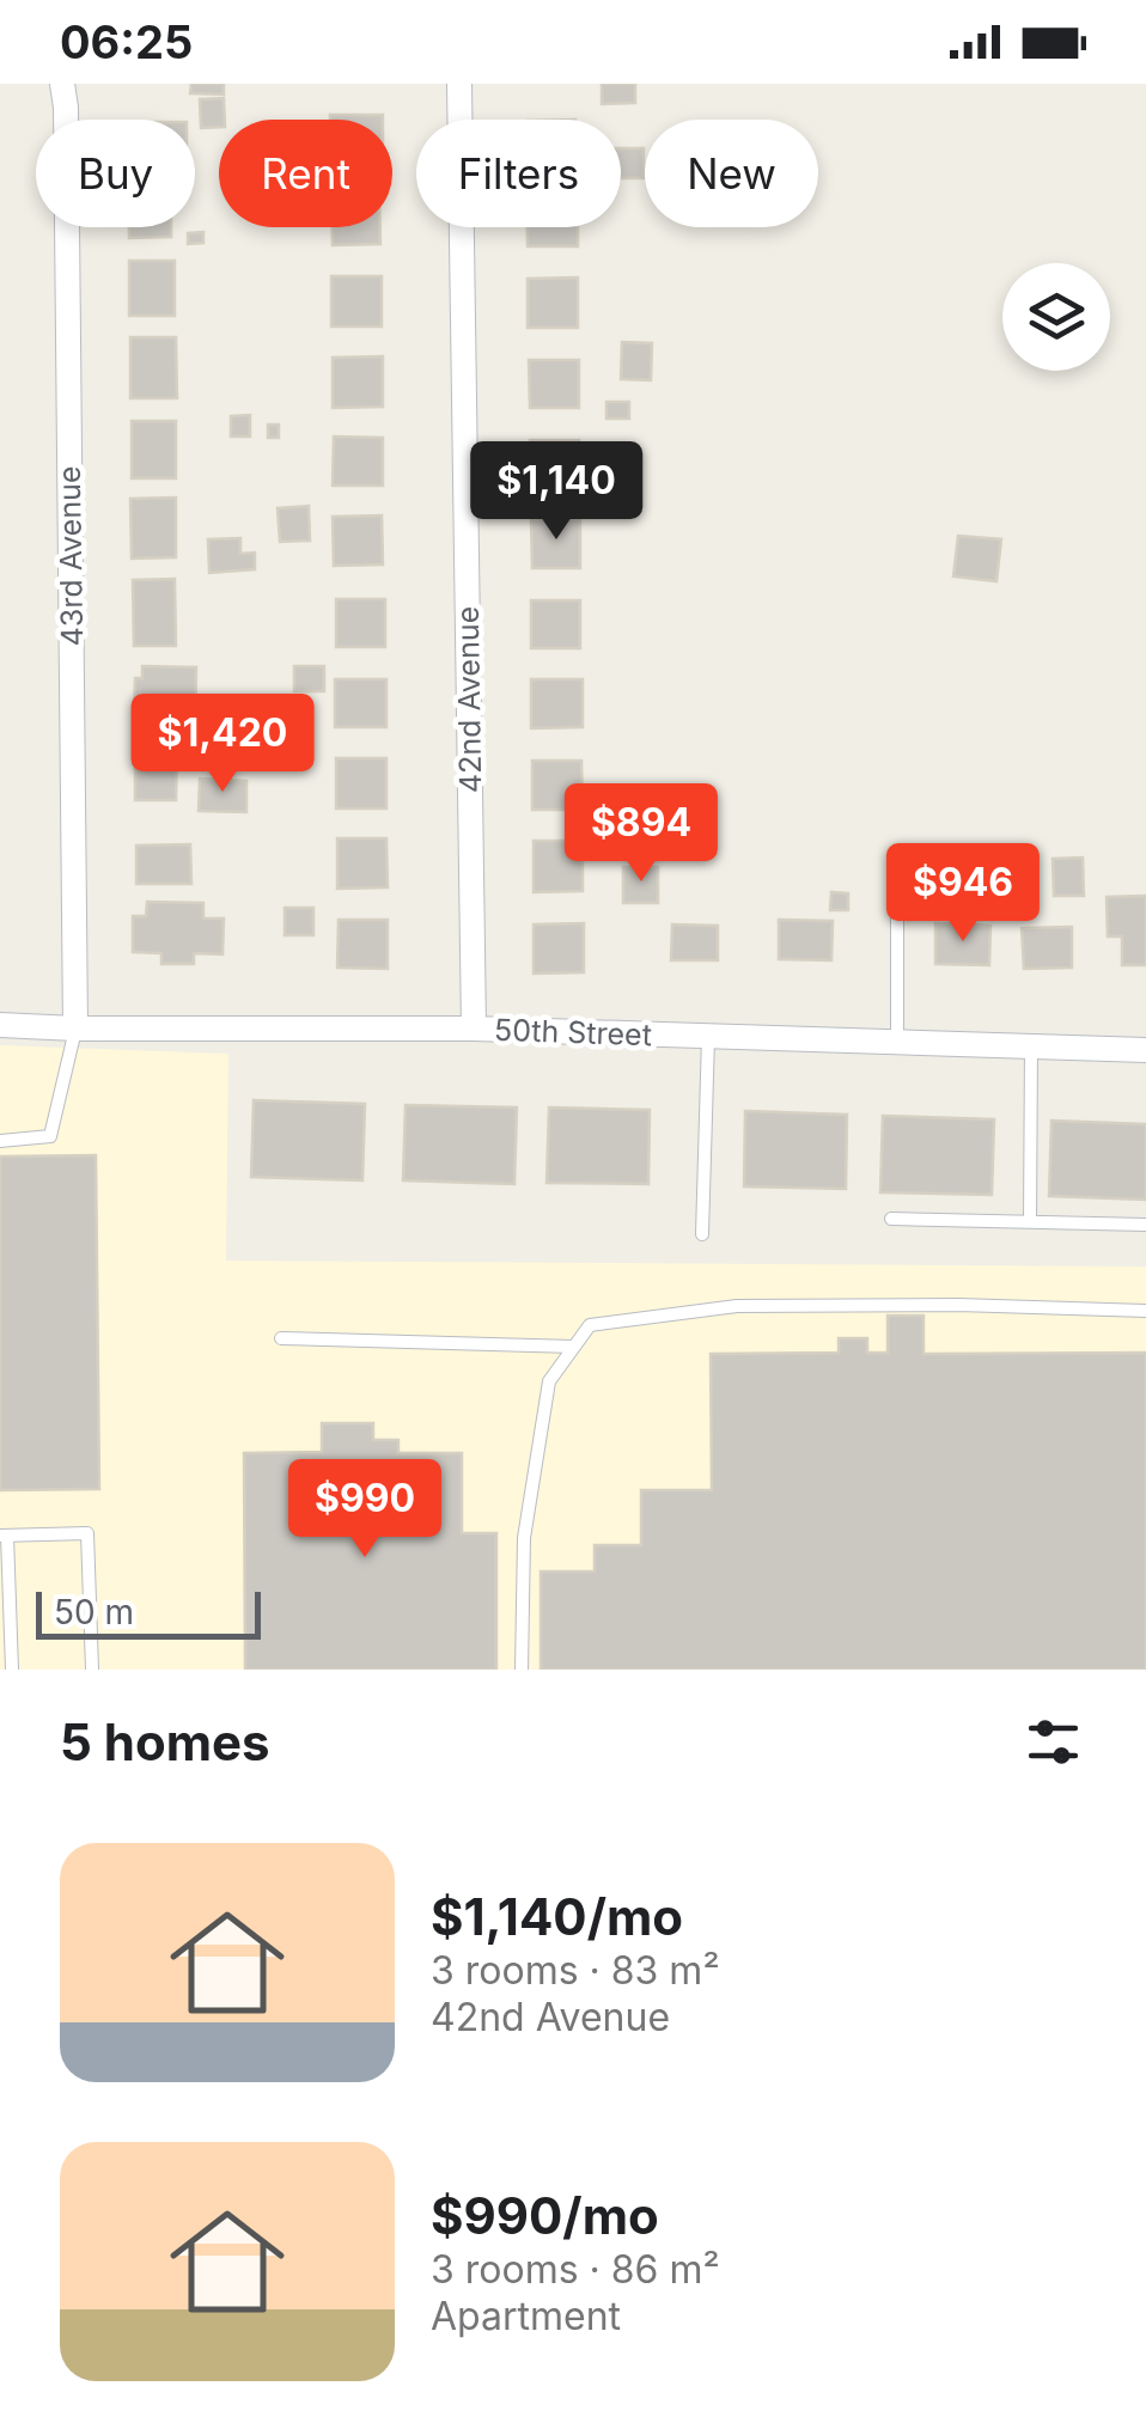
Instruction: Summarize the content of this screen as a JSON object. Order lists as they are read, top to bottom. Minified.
{"streets":{"street":["43rd Avenue","42nd Avenue","50th Street"]},"crossings":[["43rd Avenue","50th Street"],["42nd Avenue","50th Street"]],"scale_bar":"50 m","page":{"status":"06:25","chip":["Buy","Rent","Filters","New"],"price":["$1,140","$1,420","$894","$946","$990"],"scale":"50 m","heading":"5 homes","list":[{"name":"$1,140/mo","note":"3 rooms · 83 m² · 42nd Avenue"},{"name":"$990/mo","note":"3 rooms · 86 m² · Apartment"}]}}
